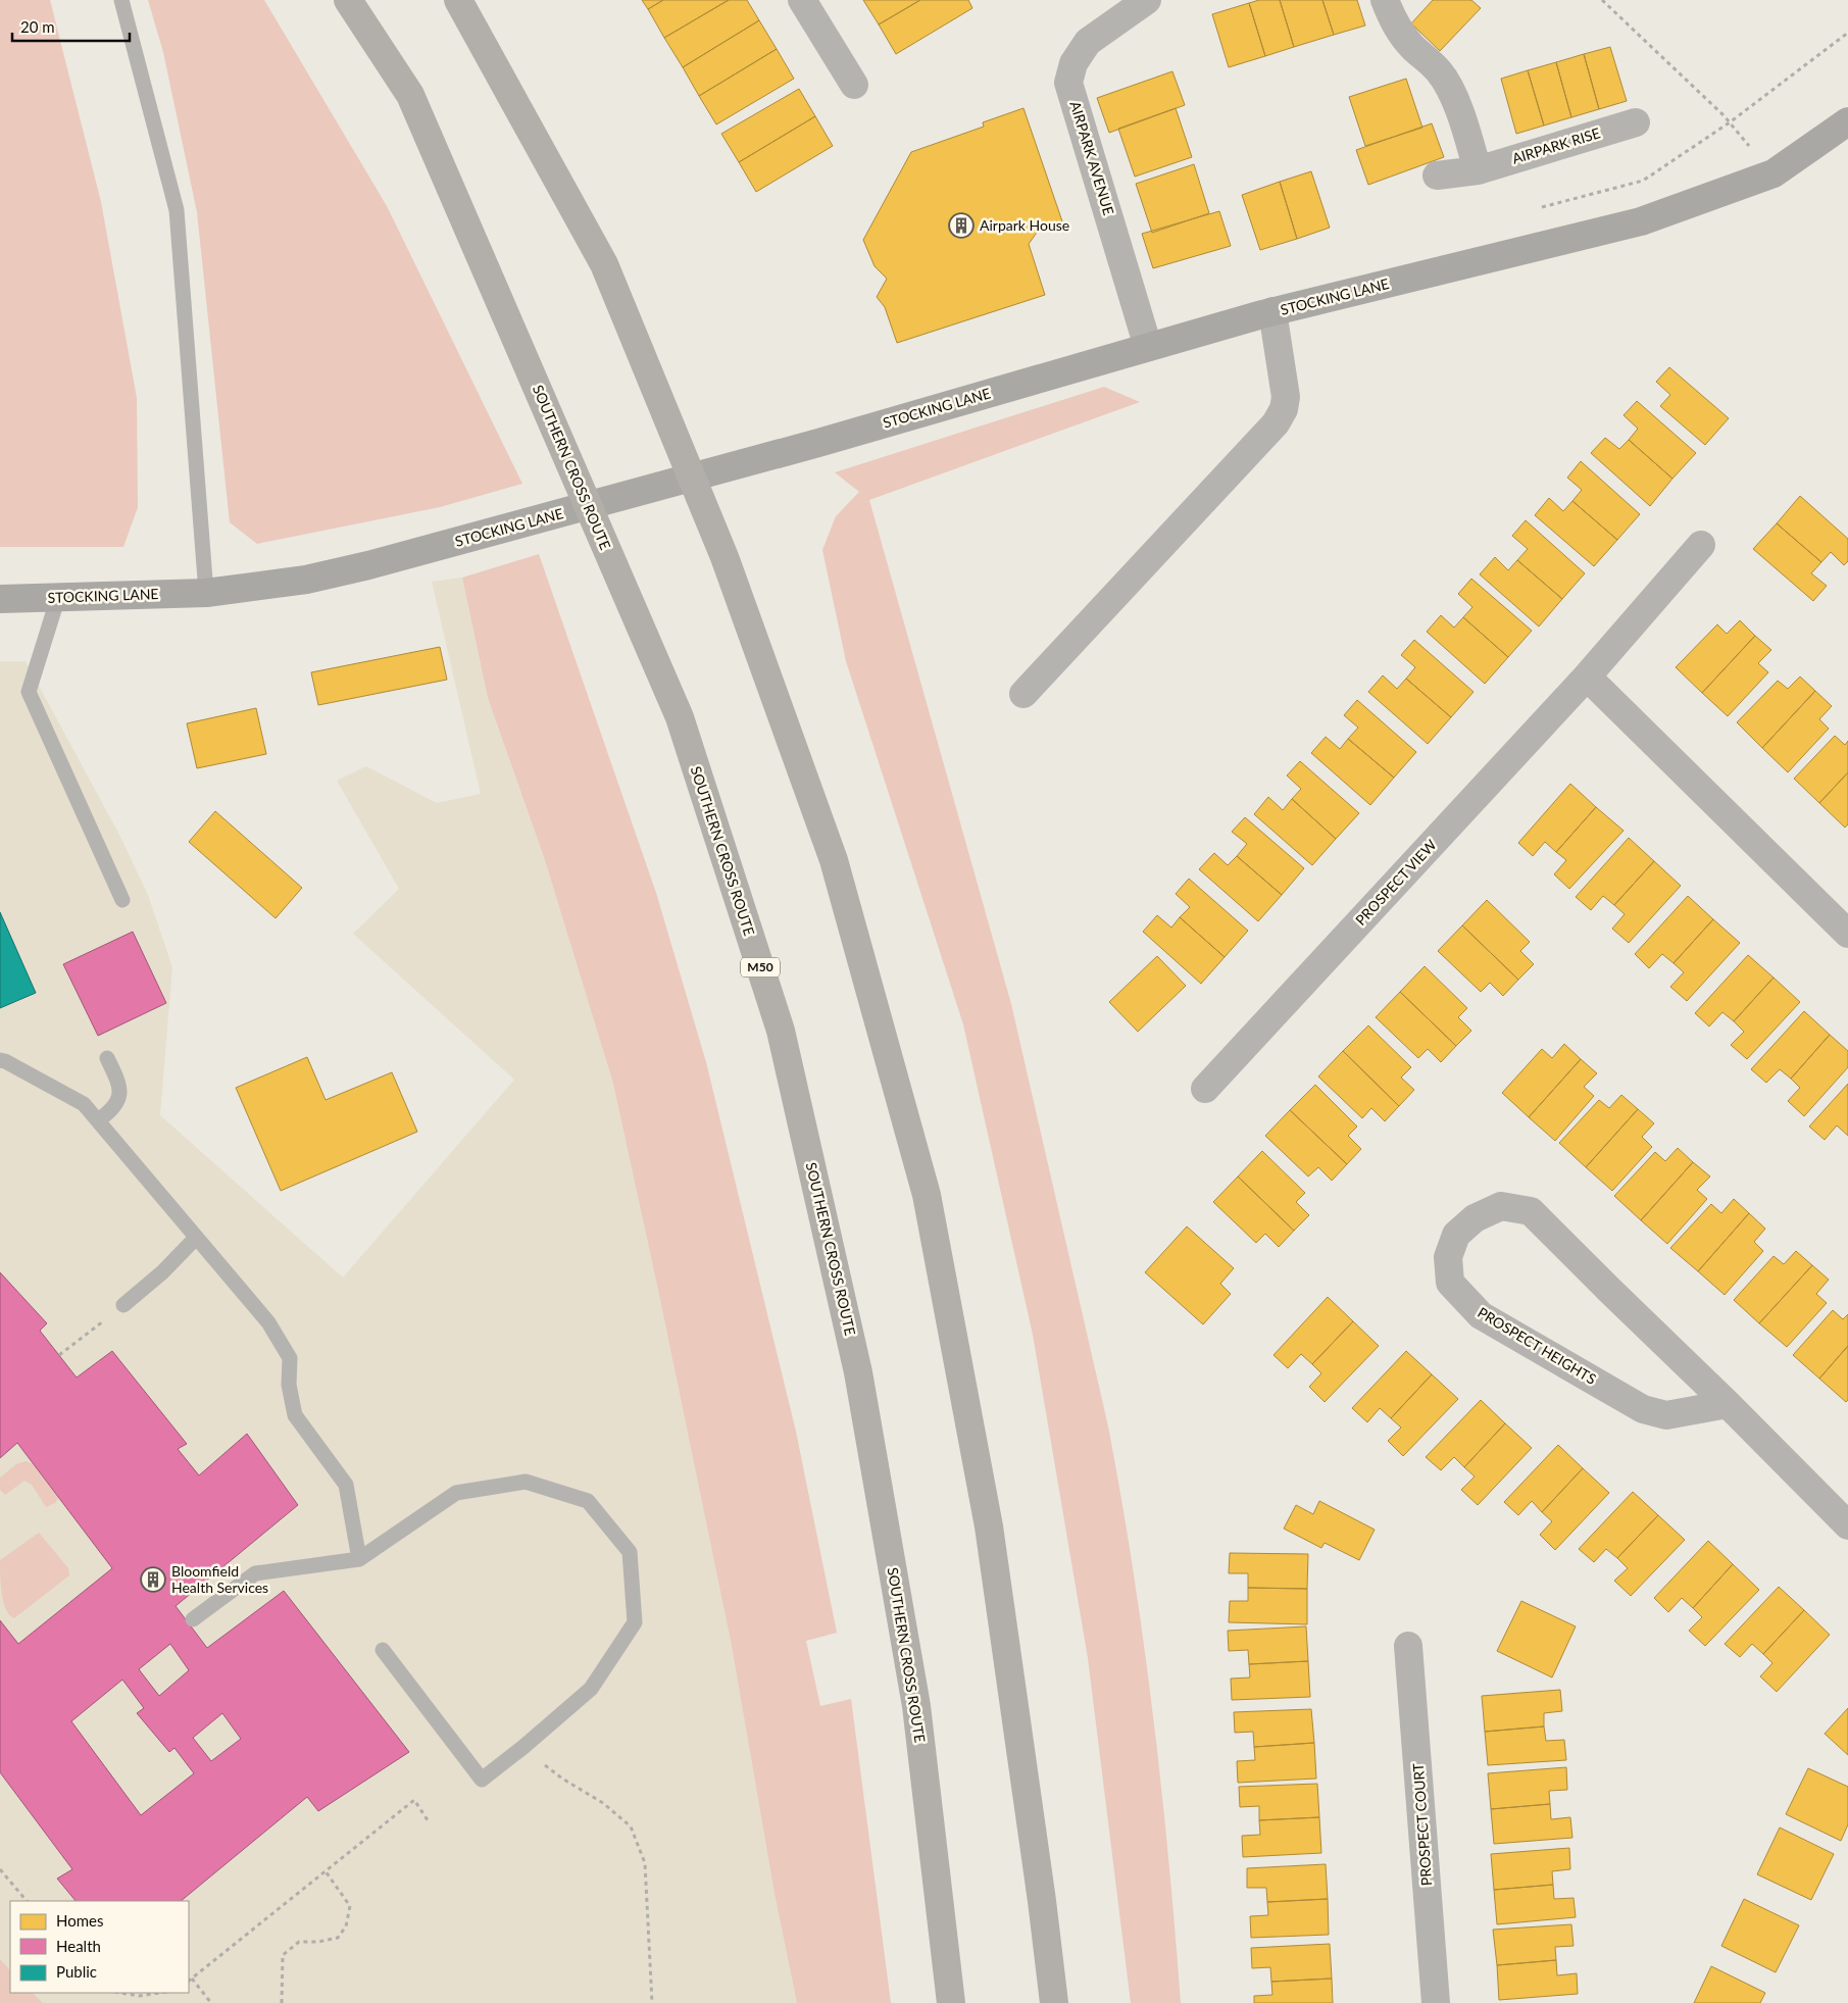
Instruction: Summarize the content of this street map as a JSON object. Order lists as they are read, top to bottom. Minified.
{"streets":{"highway":["SOUTHERN CROSS ROUTE","M50"],"main road":["STOCKING LANE"],"street":["AIRPARK RISE","AIRPARK AVENUE","PROSPECT VIEW","PROSPECT HEIGHTS","PROSPECT COURT"]},"crossings":[["AIRPARK AVENUE","STOCKING LANE"]],"places":{"building":["Airpark House","Bloomfield Health Services"]},"legend":["Homes","Health","Public"],"scale_bar":"20 m"}
